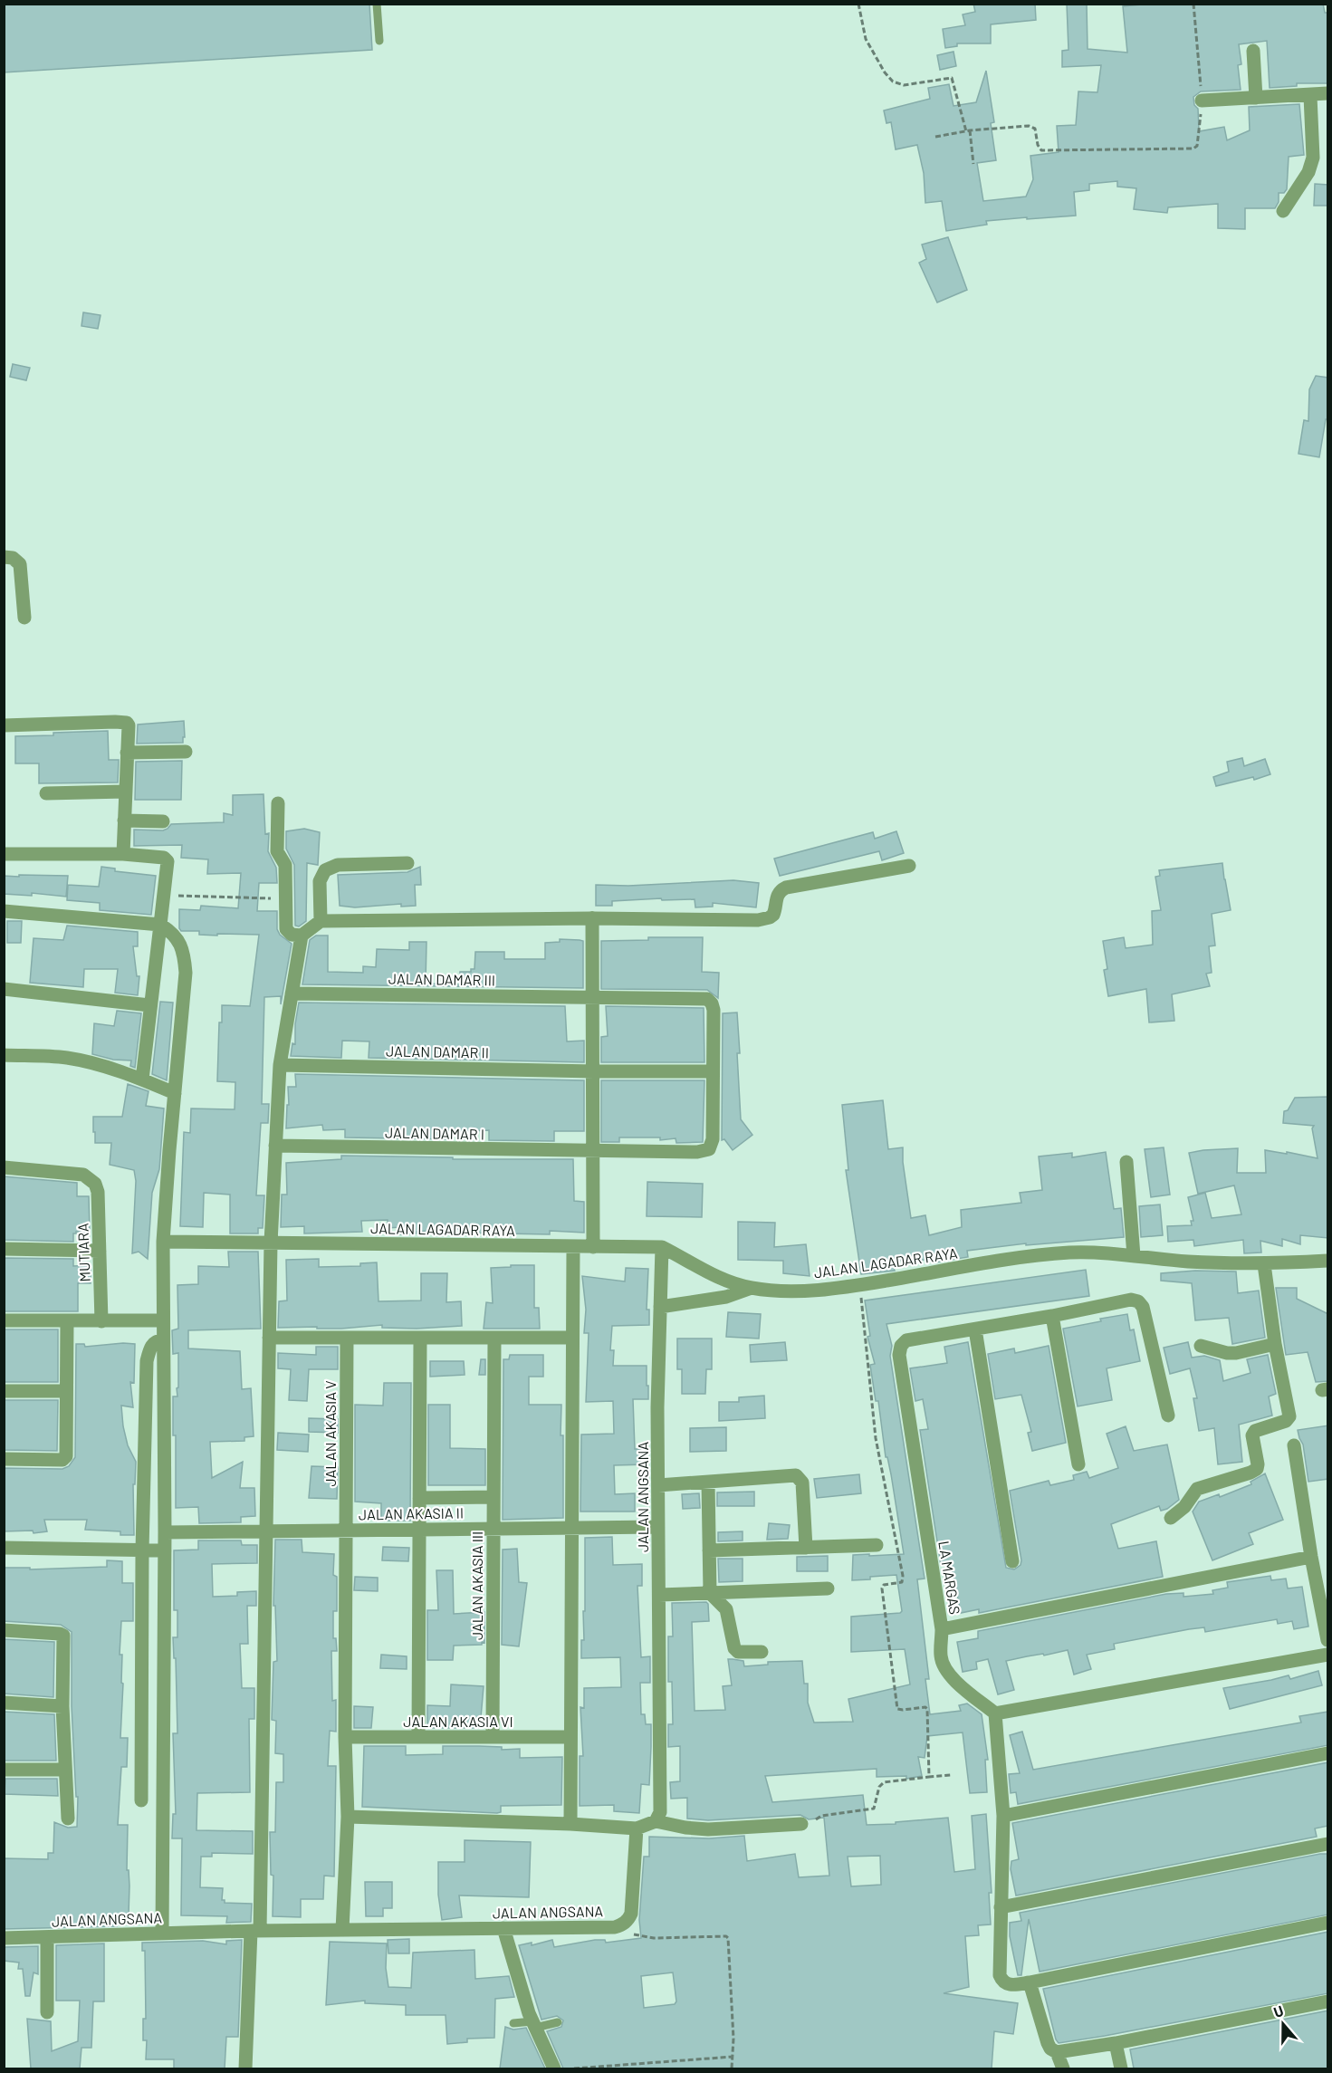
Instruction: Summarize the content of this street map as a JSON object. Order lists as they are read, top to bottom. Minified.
{"streets":{"street":["JALAN DAMAR III","JALAN DAMAR II","JALAN DAMAR I","JALAN LAGADAR RAYA","MUTIARA","JALAN AKASIA V","JALAN ANGSANA","JALAN AKASIA II","LA MARGAS","JALAN AKASIA III","JALAN AKASIA VI"]},"crossings":[["JALAN DAMAR III","JALAN DAMAR II"],["JALAN DAMAR III","JALAN DAMAR I"],["JALAN DAMAR II","JALAN DAMAR I"],["JALAN LAGADAR RAYA","JALAN ANGSANA"],["JALAN AKASIA V","JALAN ANGSANA"],["JALAN AKASIA V","JALAN AKASIA II"],["JALAN AKASIA V","JALAN AKASIA VI"],["JALAN ANGSANA","JALAN AKASIA II"],["JALAN AKASIA II","JALAN AKASIA III"],["JALAN AKASIA III","JALAN AKASIA VI"]],"north":"top"}
